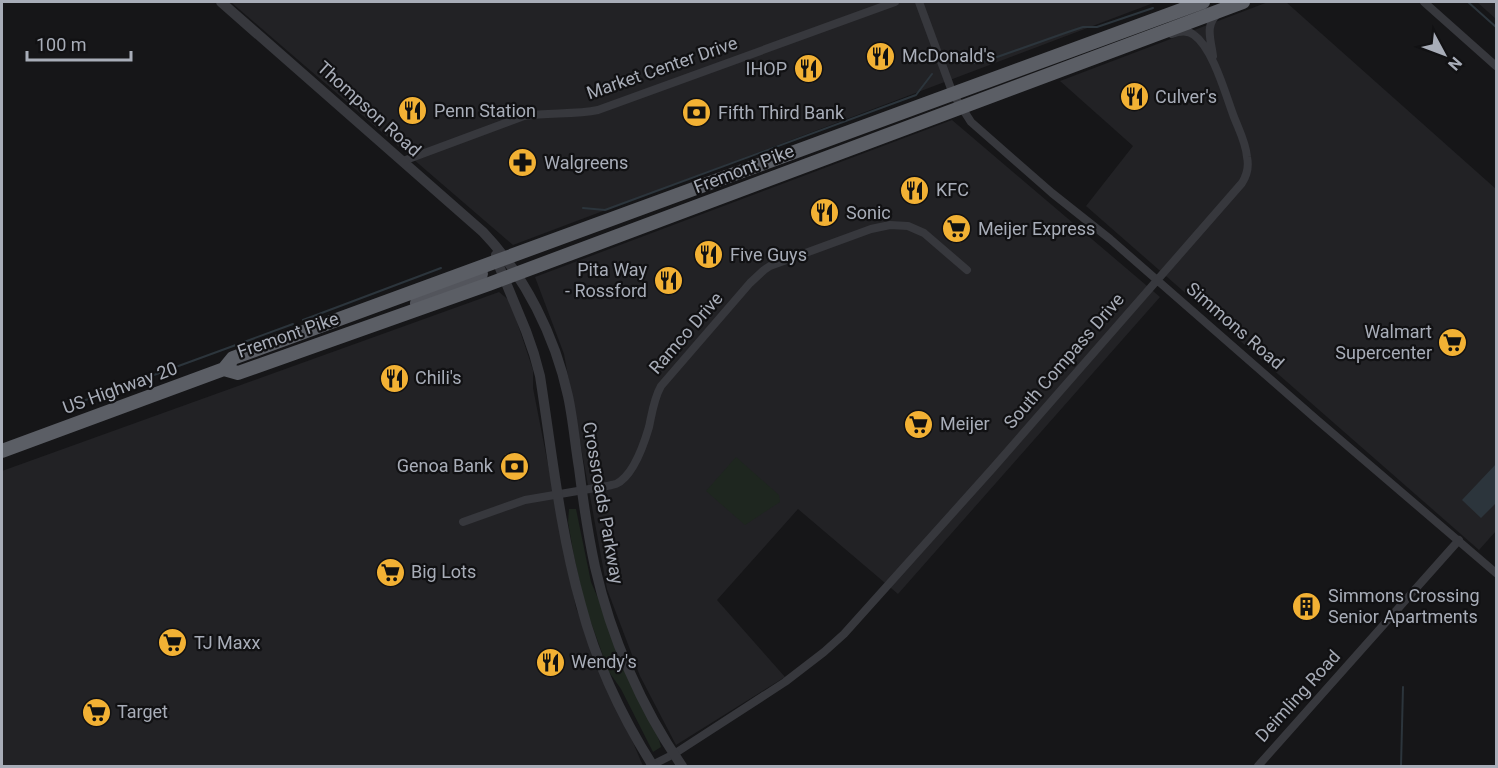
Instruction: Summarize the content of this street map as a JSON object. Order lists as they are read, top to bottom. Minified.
{"streets":{"highway":["Fremont Pike","US Highway 20"],"street":["Market Center Drive","Thompson Road","Simmons Road","Ramco Drive","South Compass Drive","Crossroads Parkway","Deimling Road"]},"crossings":[["Market Center Drive","Thompson Road"],["Thompson Road","Fremont Pike"],["Thompson Road","Crossroads Parkway"],["Fremont Pike","Simmons Road"],["Fremont Pike","South Compass Drive"],["Fremont Pike","US Highway 20"],["Fremont Pike","Crossroads Parkway"],["Simmons Road","South Compass Drive"],["Simmons Road","Deimling Road"],["Ramco Drive","Crossroads Parkway"],["South Compass Drive","Crossroads Parkway"]],"places":{"restaurant":["McDonald's","IHOP","Culver's","Penn Station","KFC","Sonic","Five Guys","Pita Way - Rossford","Chili's","Wendy's"],"bank":["Fifth Third Bank","Genoa Bank"],"pharmacy":["Walgreens"],"supermarket":["Meijer Express","Walmart Supercenter","Meijer","Big Lots","TJ Maxx","Target"],"building":["Simmons Crossing Senior Apartments"]},"scale_bar":"100 m","north":"bottom right"}
